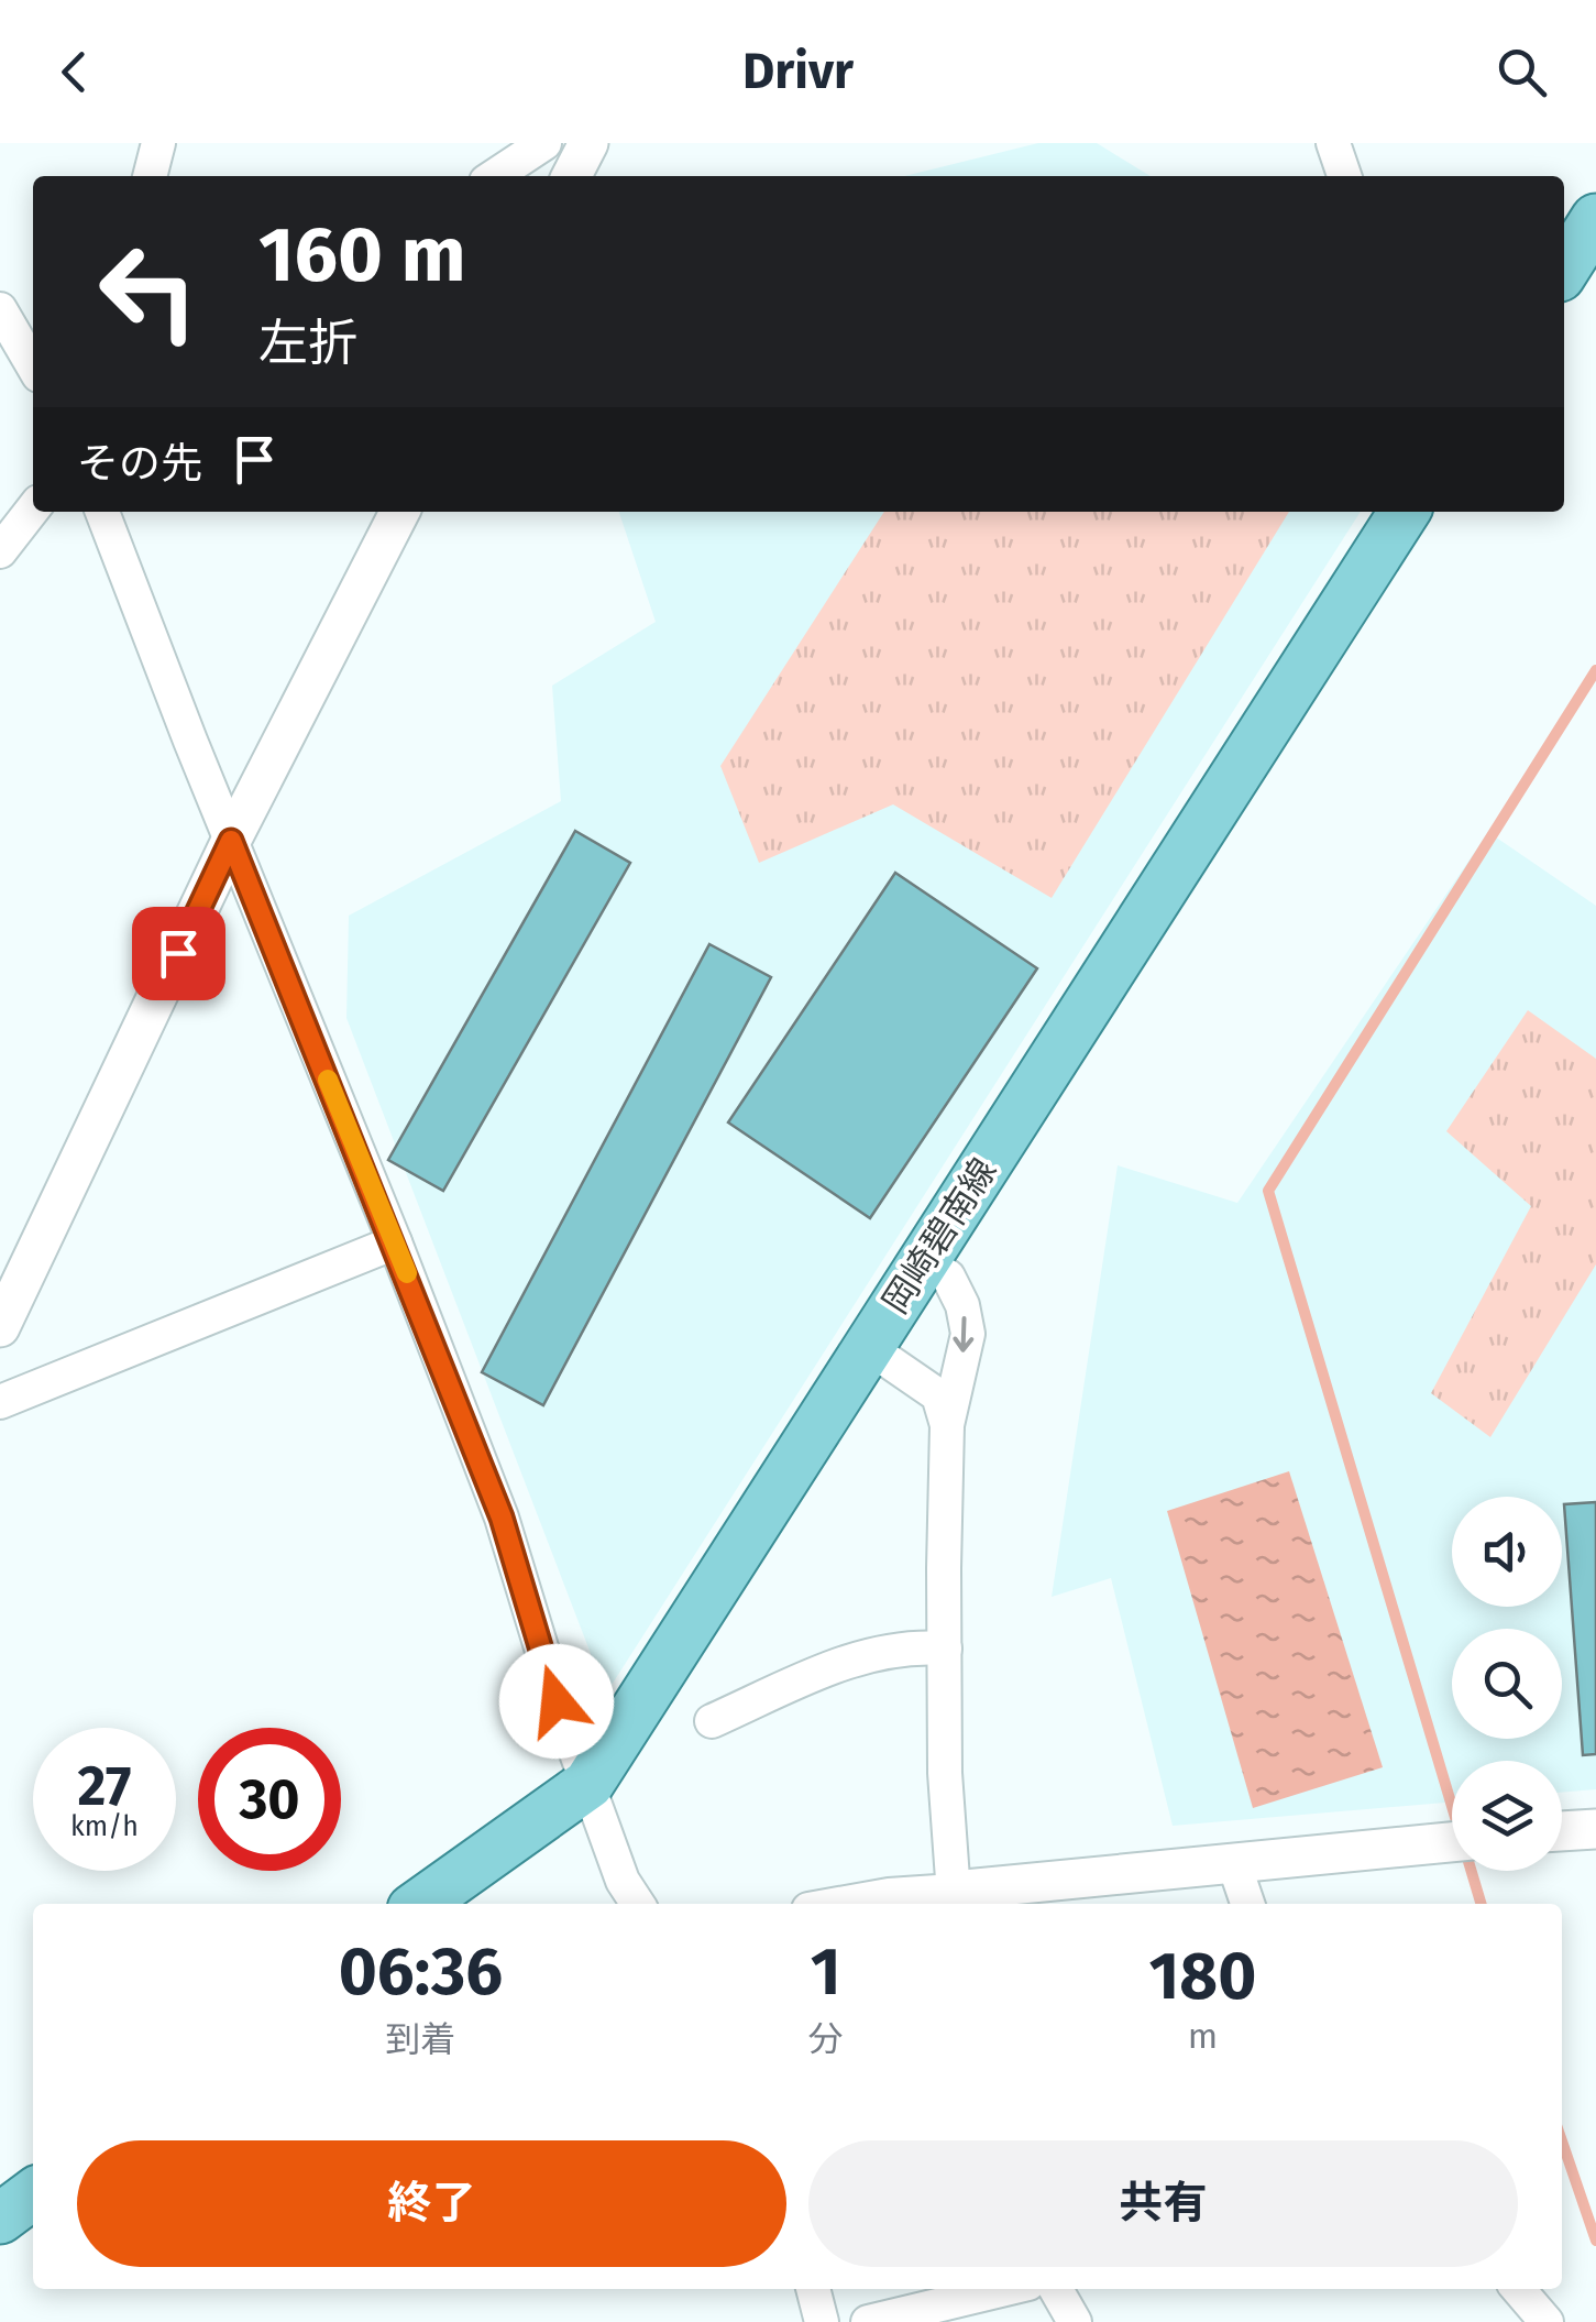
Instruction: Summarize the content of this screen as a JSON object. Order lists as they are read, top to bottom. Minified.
{"streets":{"main road":["岡崎碧南線"]},"page":{"header":"Drivr","turn":["160 m","左折"],"then":"その先","speed":"27 km/h","limit":"30","eta":["06:36","到着","1","分","180","m"],"buttons":["終了","共有"]}}
